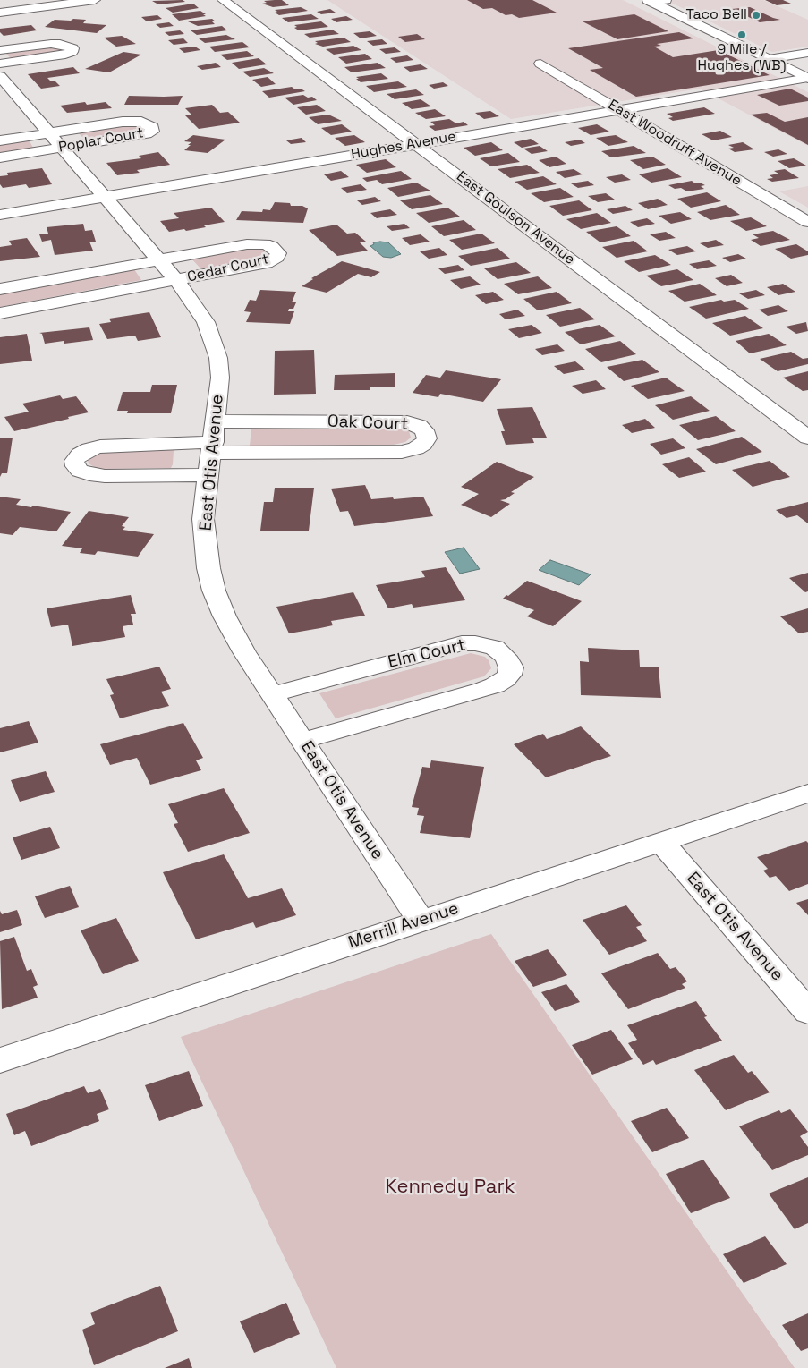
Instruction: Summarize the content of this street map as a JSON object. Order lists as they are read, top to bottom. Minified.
{"streets":{"street":["Poplar Court","East Woodruff Avenue","Hughes Avenue","East Goulson Avenue","Cedar Court","Oak Court","East Otis Avenue","Elm Court","Merrill Avenue"]},"crossings":[["Poplar Court","East Otis Avenue"],["East Woodruff Avenue","Hughes Avenue"],["Hughes Avenue","East Goulson Avenue"],["Hughes Avenue","East Otis Avenue"],["Cedar Court","East Otis Avenue"],["Oak Court","East Otis Avenue"],["East Otis Avenue","Elm Court"],["East Otis Avenue","Merrill Avenue"]],"parks":["Kennedy Park"],"places":["Taco Bell","9 Mile / Hughes (WB)"]}
